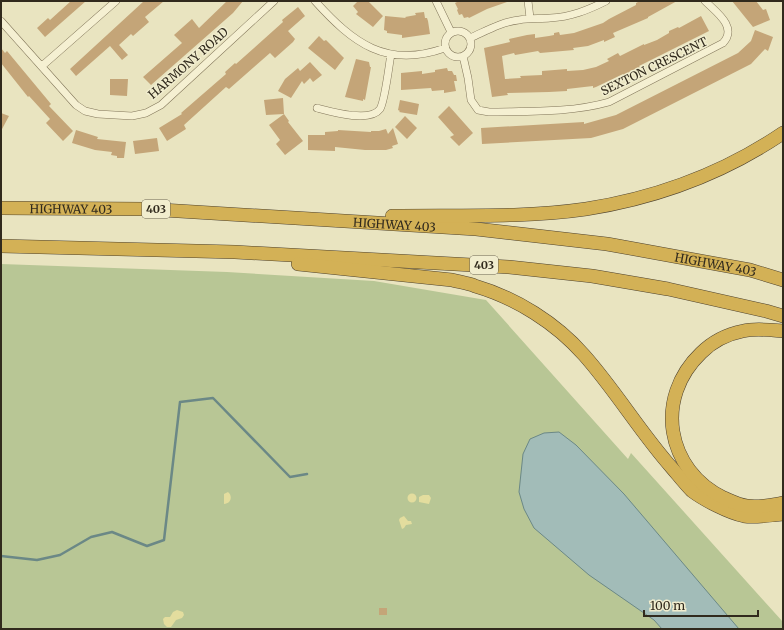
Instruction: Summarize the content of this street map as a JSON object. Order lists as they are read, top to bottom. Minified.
{"streets":{"highway":["HIGHWAY 403","403"],"street":["HARMONY ROAD","SEXTON CRESCENT"]},"scale_bar":"100 m"}
